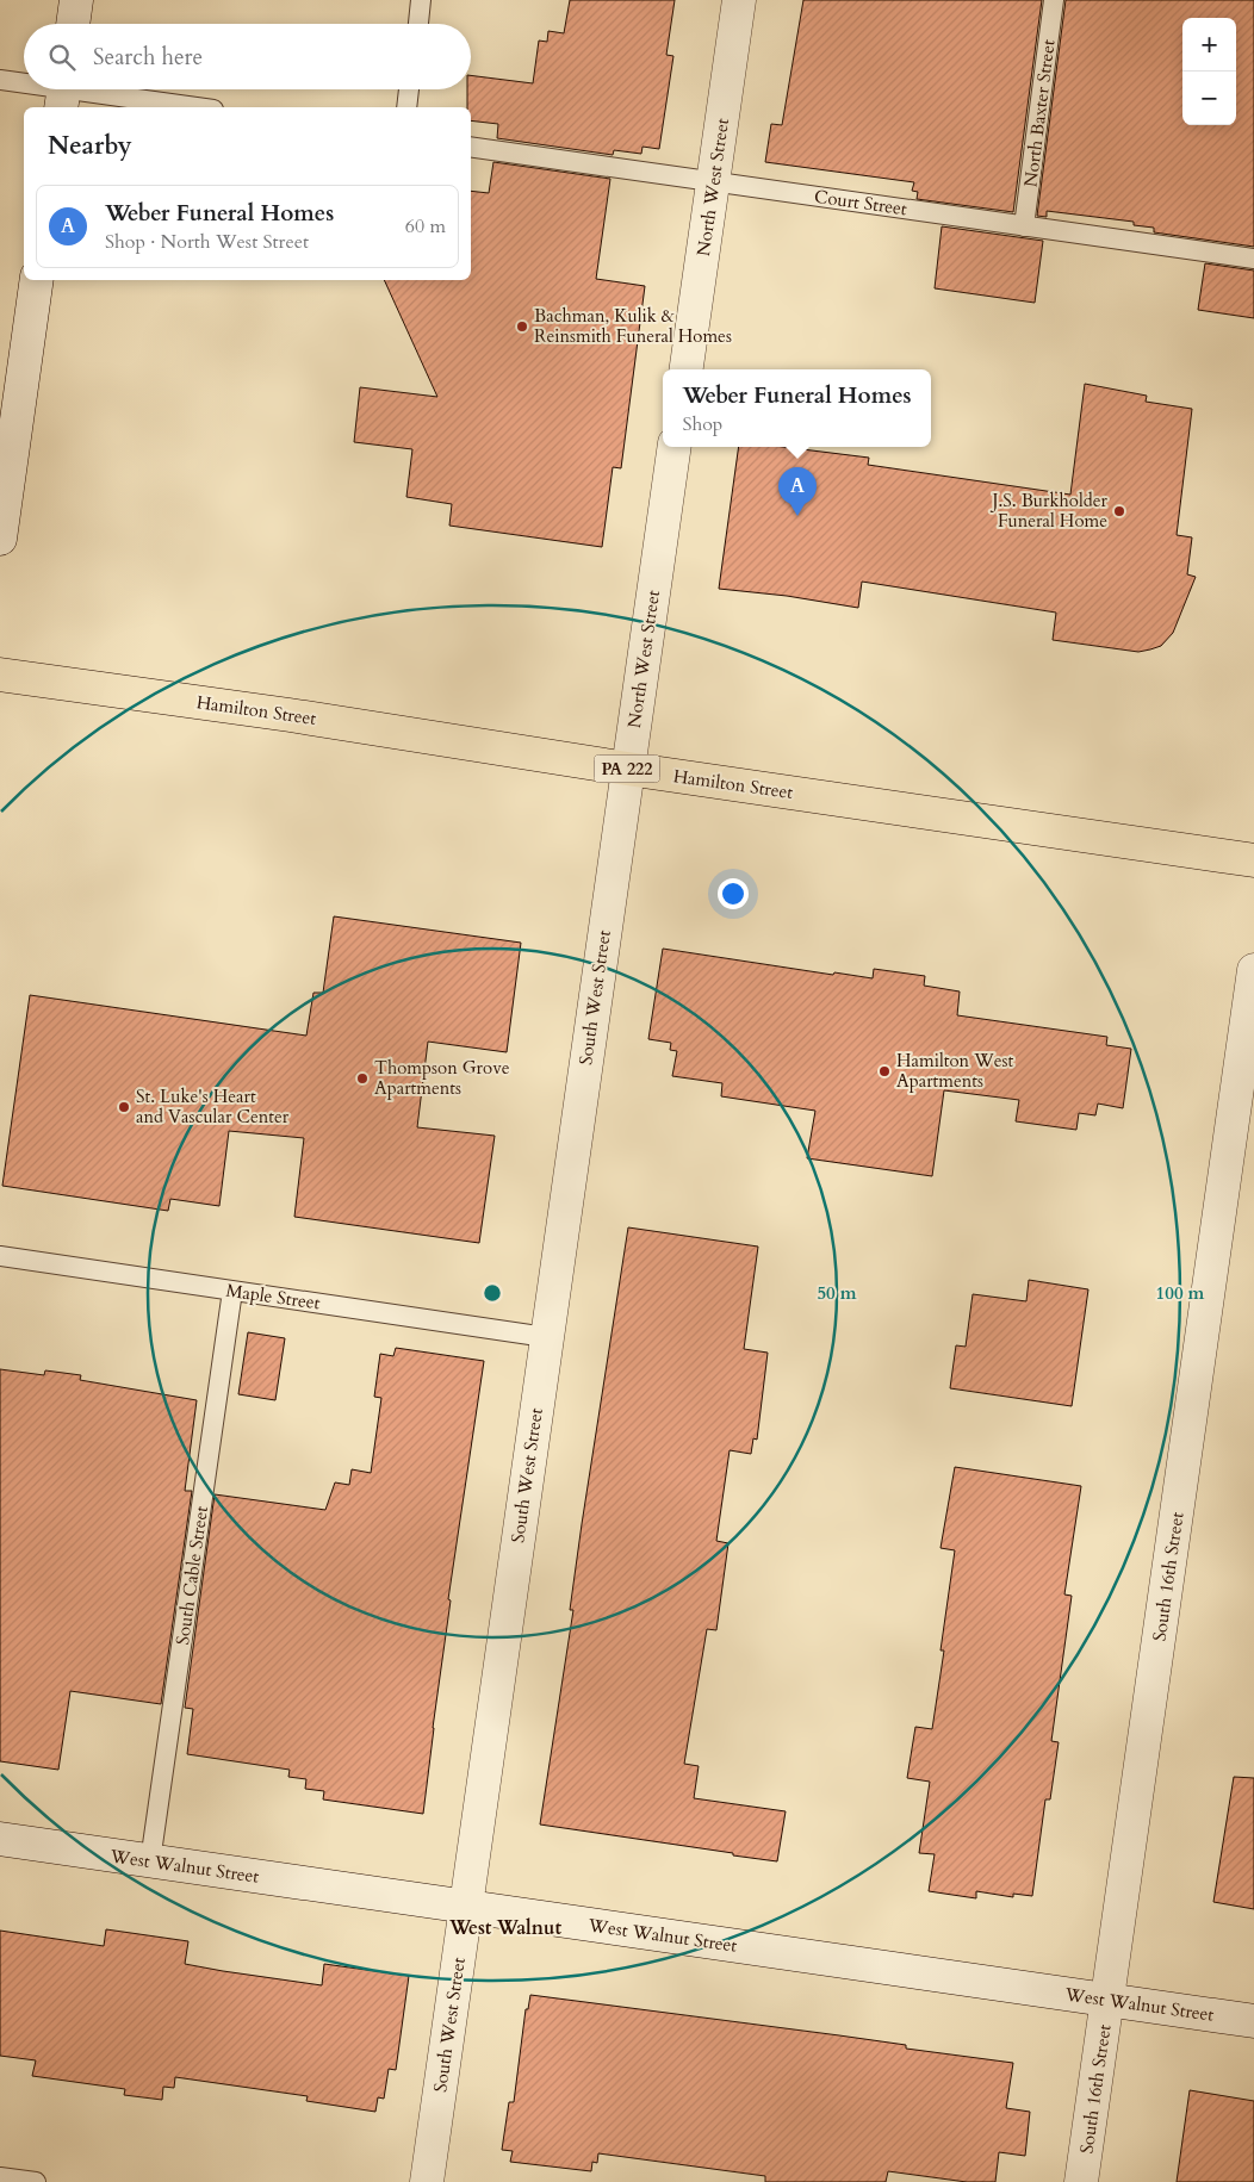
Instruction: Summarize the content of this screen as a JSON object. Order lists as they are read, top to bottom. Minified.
{"streets":{"main road":["Hamilton Street","PA 222"],"street":["North West Street","South West Street","South 16th Street","West Walnut Street"],"lane":["North Baxter Street","Court Street","Maple Street","South Cable Street"]},"crossings":[["North Baxter Street","Court Street"],["North West Street","Court Street"],["North West Street","Hamilton Street"],["North West Street","South West Street"],["Hamilton Street","South West Street"],["South West Street","Maple Street"],["South West Street","West Walnut Street"],["Maple Street","South Cable Street"],["South Cable Street","West Walnut Street"],["South 16th Street","West Walnut Street"]],"districts":["West Walnut"],"places":["Bachman, Kulik & Reinsmith Funeral Homes","J.S. Burkholder Funeral Home","Hamilton West Apartments","Thompson Grove Apartments","St. Luke's Heart and Vascular Center"],"page":{"map_buttons":["+","−"],"search":"Search here","heading":"Nearby","list":[{"mark":"A","name":"Weber Funeral Homes","note":"Shop · North West Street","value":"60 m"}],"popup":["Weber Funeral Homes","Shop"],"pins":"A"},"rings":["50 m","100 m"]}
